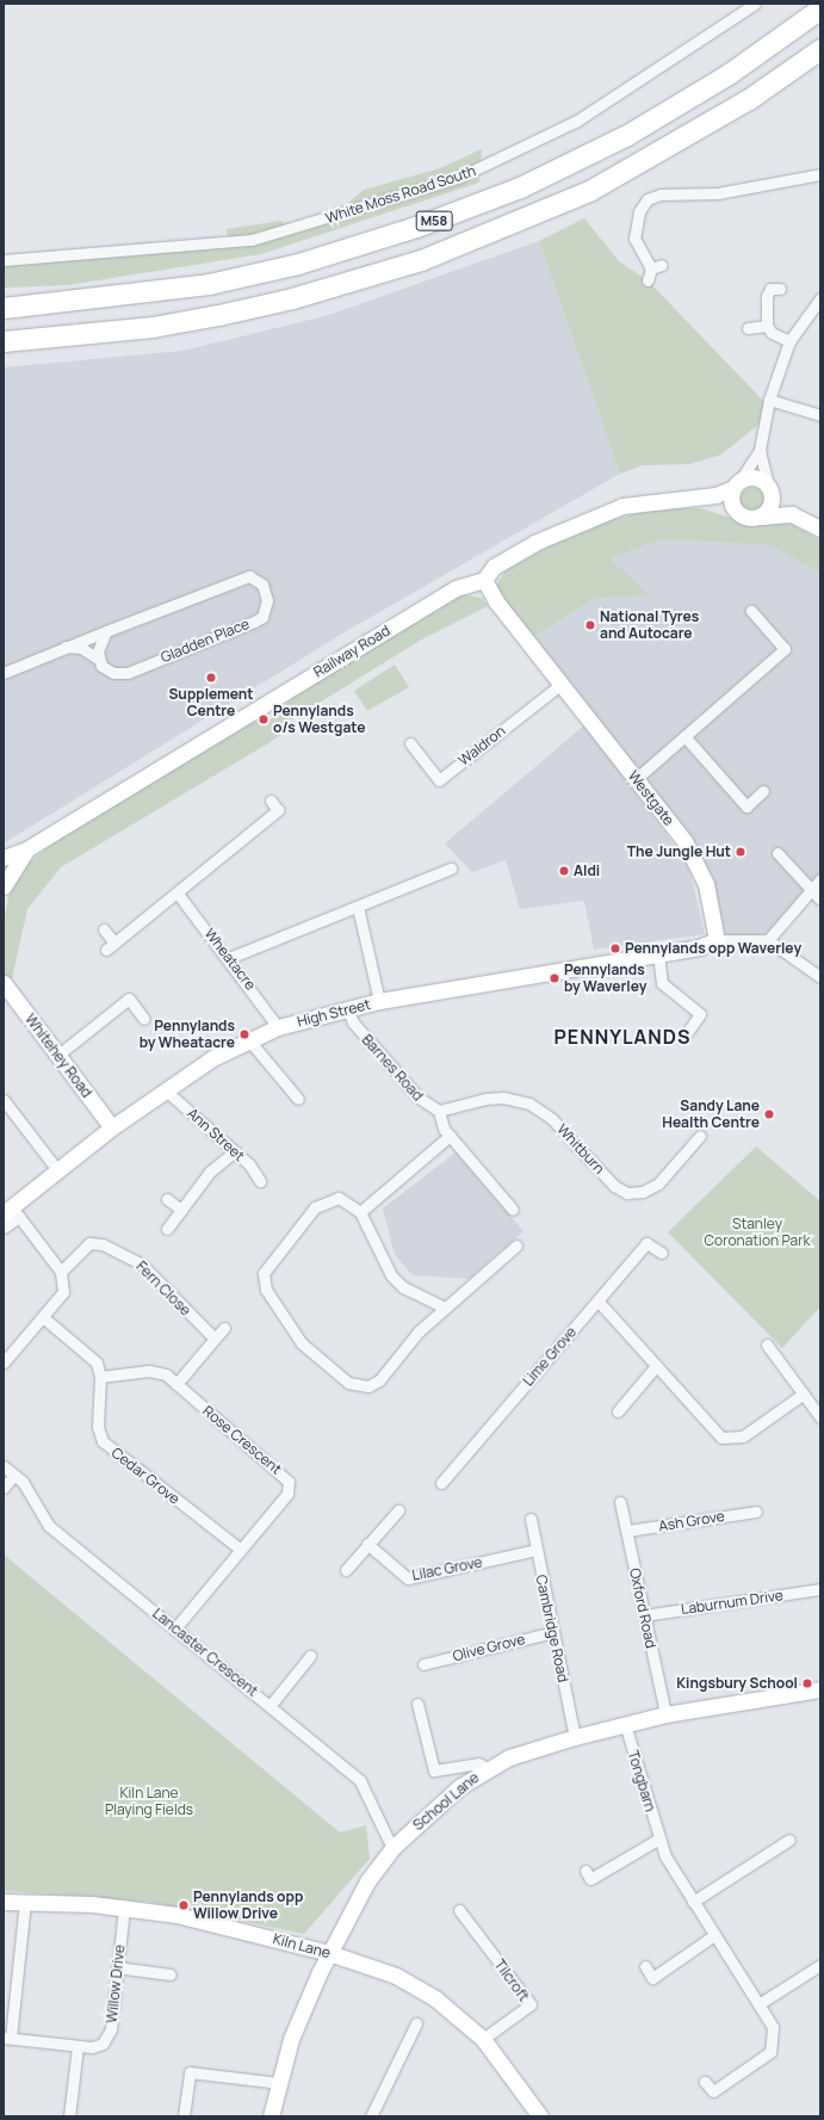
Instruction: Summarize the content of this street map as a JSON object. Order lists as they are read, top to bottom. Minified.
{"streets":{"highway":["M58"],"street":["White Moss Road South","Gladden Place","Railway Road","Waldron","Westgate","Wheatacre","High Street","Whitehey Road","Barnes Road","Ann Street","Whitburn","Fern Close","Lime Grove","Rose Crescent","Cedar Grove","Ash Grove","Lilac Grove","Laburnum Drive","Oxford Road","Cambridge Road","Olive Grove","Lancaster Crescent","Tongbarn","School Lane","Kiln Lane","Tilcroft","Willow Drive"]},"crossings":[["Railway Road","Westgate"],["Waldron","Westgate"],["Westgate","High Street"],["Wheatacre","High Street"],["High Street","Whitehey Road"],["High Street","Barnes Road"],["High Street","Ann Street"],["Barnes Road","Whitburn"],["Rose Crescent","Cedar Grove"],["Rose Crescent","Lancaster Crescent"],["Ash Grove","Oxford Road"],["Lilac Grove","Cambridge Road"],["Laburnum Drive","Oxford Road"],["Oxford Road","School Lane"],["Cambridge Road","Olive Grove"],["Cambridge Road","School Lane"],["Lancaster Crescent","School Lane"],["Tongbarn","School Lane"],["School Lane","Kiln Lane"],["Kiln Lane","Tilcroft"],["Kiln Lane","Willow Drive"]],"districts":["PENNYLANDS"],"parks":["Stanley Coronation Park","Kiln Lane Playing Fields"],"places":["National Tyres and Autocare","Supplement Centre","Pennylands o/s Westgate","The Jungle Hut","Aldi","Pennylands opp Waverley","Pennylands by Waverley","Pennylands by Wheatacre","Sandy Lane Health Centre","Kingsbury School","Pennylands opp Willow Drive"]}
